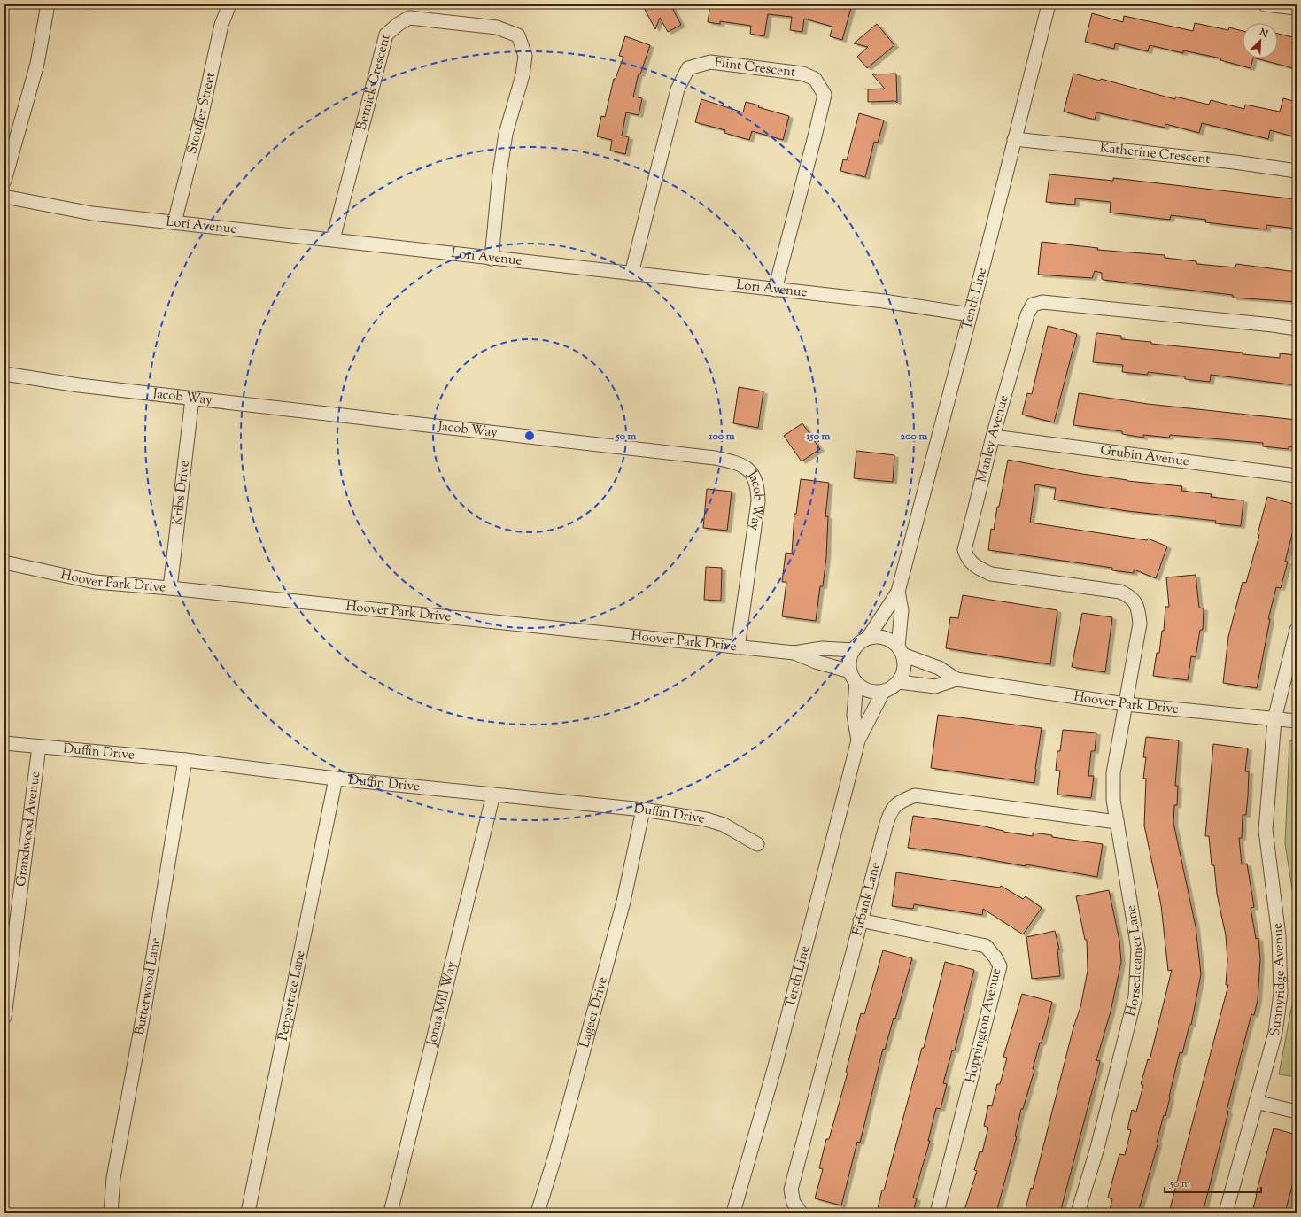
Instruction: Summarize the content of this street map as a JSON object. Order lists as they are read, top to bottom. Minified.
{"streets":{"street":["Flint Crescent","Bernick Crescent","Stouffer Street","Katherine Crescent","Lori Avenue","Tenth Line","Jacob Way","Manley Avenue","Grubin Avenue","Kribs Drive","Hoover Park Drive","Duffin Drive","Grandwood Avenue","Firbank Lane","Horsedreamer Lane","Sunnyridge Avenue","Butterwood Lane","Peppertree Lane","Jonas Mill Way","Lageer Drive","Hoppington Avenue"]},"crossings":[["Flint Crescent","Lori Avenue"],["Bernick Crescent","Lori Avenue"],["Stouffer Street","Lori Avenue"],["Katherine Crescent","Tenth Line"],["Lori Avenue","Tenth Line"],["Tenth Line","Hoover Park Drive"],["Jacob Way","Kribs Drive"],["Jacob Way","Hoover Park Drive"],["Manley Avenue","Grubin Avenue"],["Manley Avenue","Hoover Park Drive"],["Manley Avenue","Horsedreamer Lane"],["Kribs Drive","Hoover Park Drive"],["Hoover Park Drive","Horsedreamer Lane"],["Hoover Park Drive","Sunnyridge Avenue"],["Duffin Drive","Grandwood Avenue"],["Duffin Drive","Butterwood Lane"],["Duffin Drive","Peppertree Lane"],["Duffin Drive","Jonas Mill Way"],["Duffin Drive","Lageer Drive"],["Firbank Lane","Horsedreamer Lane"],["Firbank Lane","Hoppington Avenue"]],"scale_bar":"50 m","north":"top right","rings":["50 m","100 m","150 m","200 m"]}
